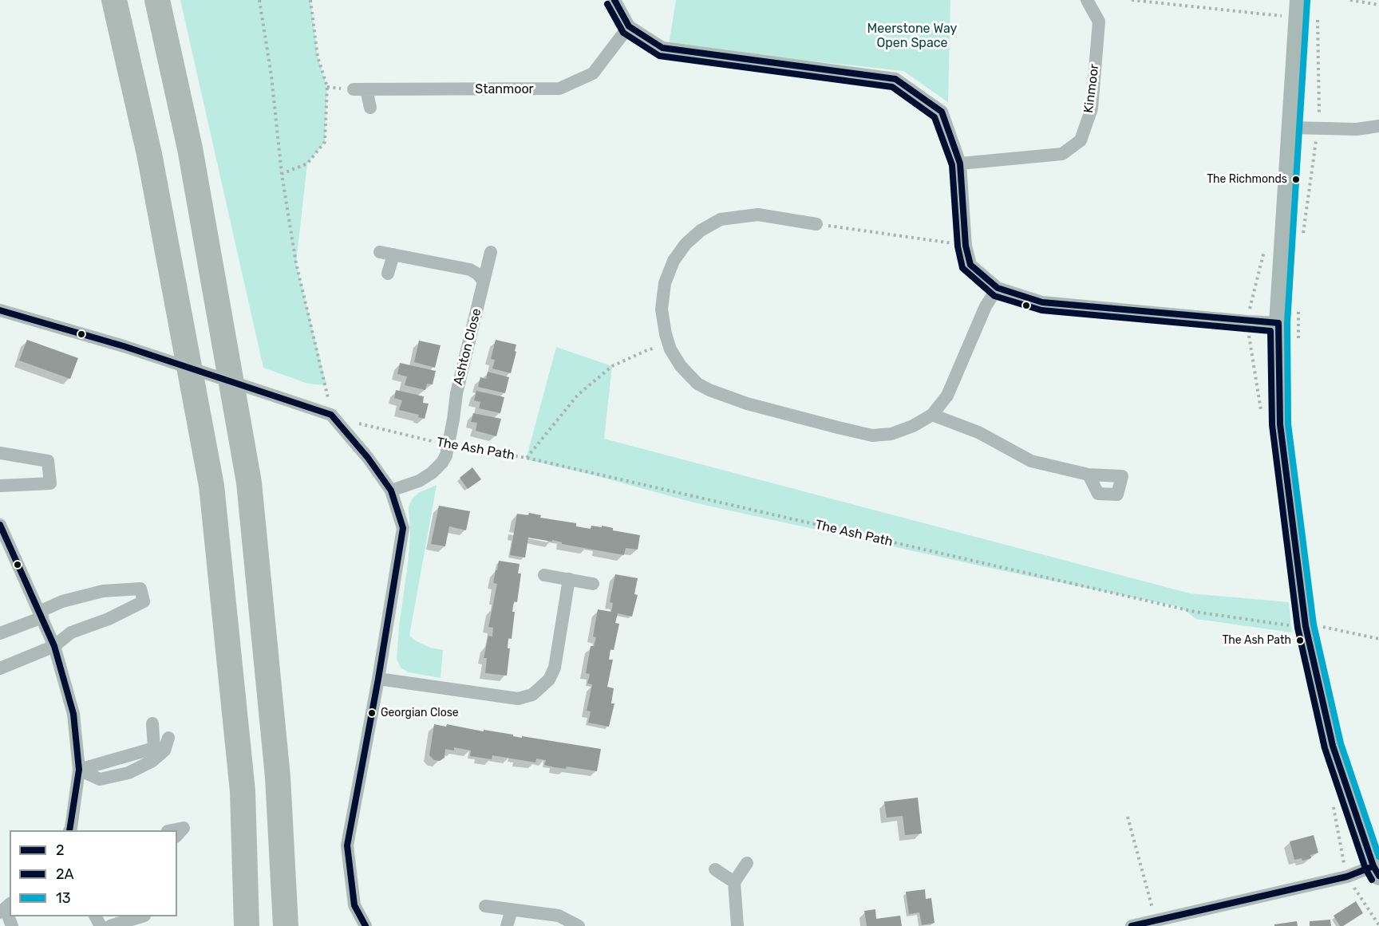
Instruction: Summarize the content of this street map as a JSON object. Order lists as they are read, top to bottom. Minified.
{"streets":{"street":["Kinmoor","Stanmoor","Ashton Close"],"path":["The Ash Path"]},"crossings":[["Ashton Close","The Ash Path"]],"parks":["Meerstone Way Open Space"],"places":["The Richmonds","The Ash Path","Georgian Close"],"lines":["transit line 2","transit line 13","transit line 2A"],"legend":["2","2A","13"]}
